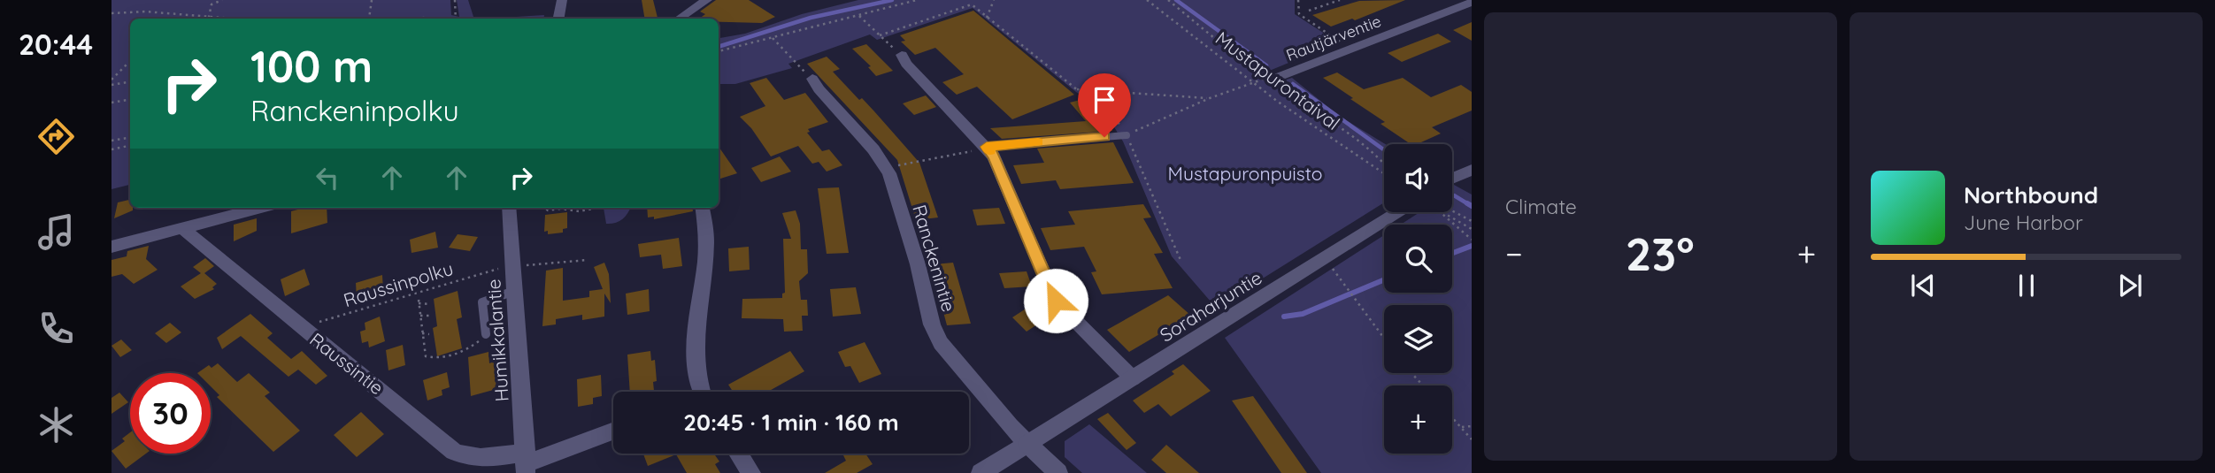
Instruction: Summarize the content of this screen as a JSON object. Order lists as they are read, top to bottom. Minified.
{"streets":{"street":["Rautjärventie","Ranckenintie","Soraharjuntie","Humikkalantie","Raussintie"],"path":["Mustapurontaival","Raussinpolku"]},"crossings":[["Ranckenintie","Soraharjuntie"],["Raussinpolku","Raussintie"],["Humikkalantie","Raussintie"]],"parks":["Mustapuronpuisto"],"page":{"tabs":"20:44","tile":"Climate","turn":["100 m","Ranckeninpolku"],"map_buttons":"+","song":["Northbound","June Harbor"],"heat":["−","23°","+"],"limit":"30","trip":"20:45 · 1 min · 160 m"}}
